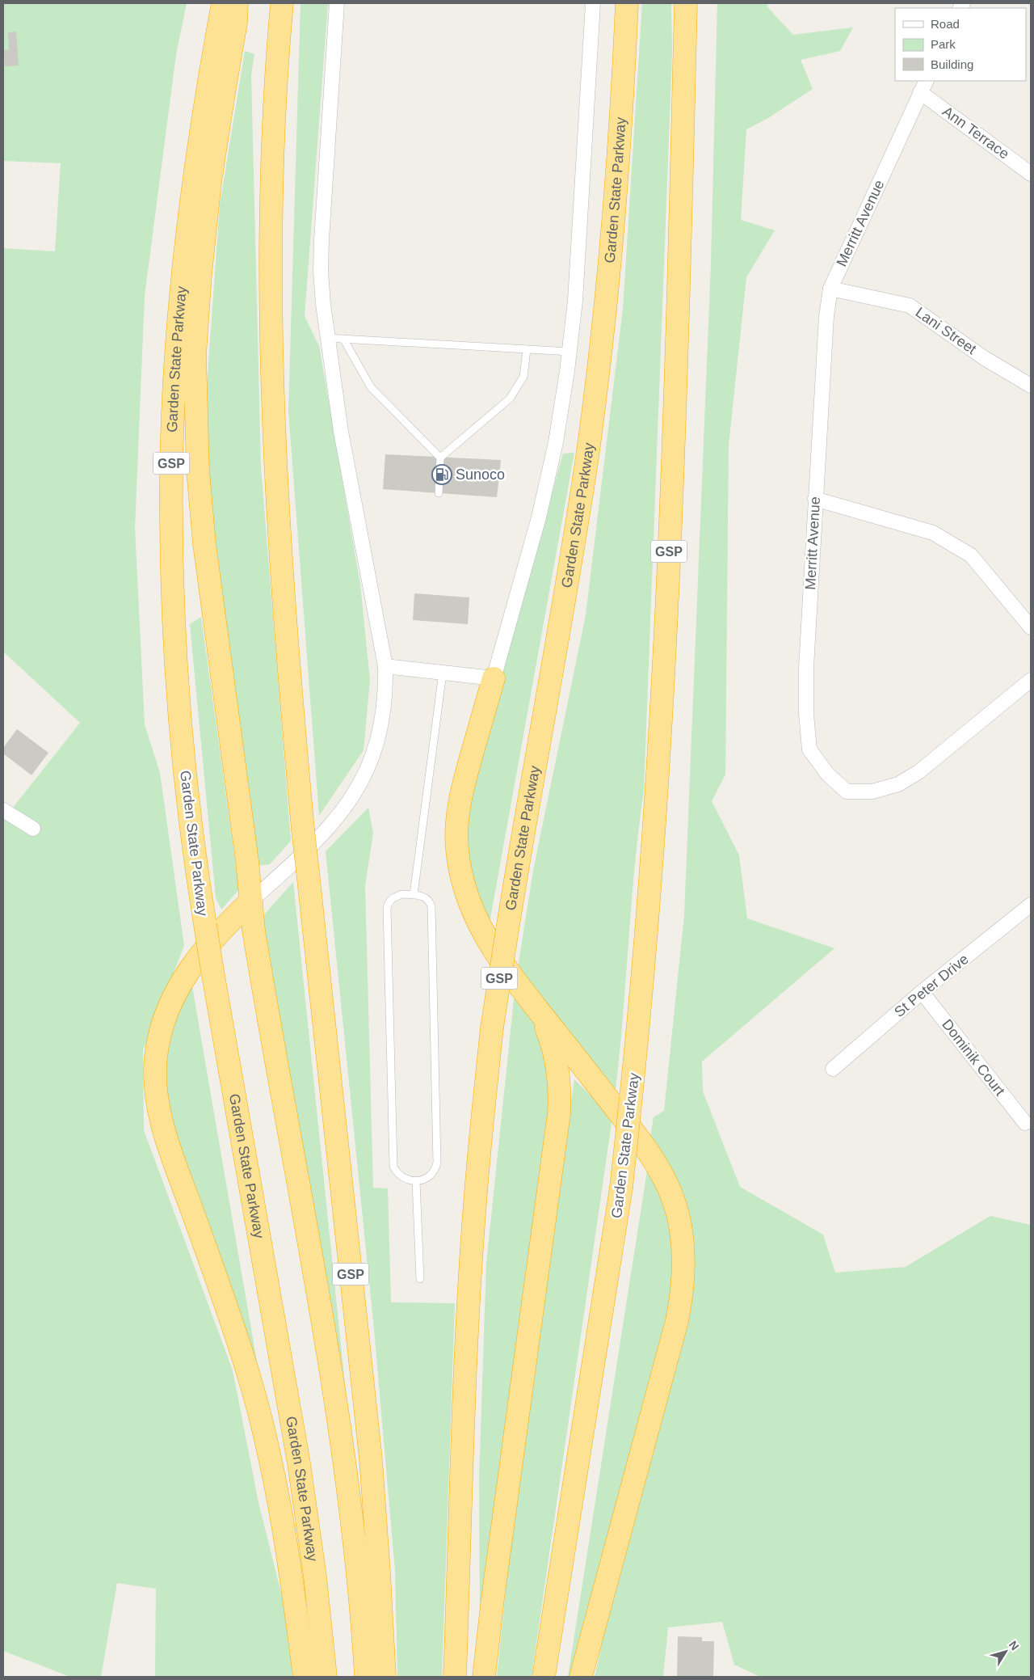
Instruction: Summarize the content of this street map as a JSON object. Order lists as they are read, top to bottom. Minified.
{"streets":{"highway":["Garden State Parkway","GSP"],"street":["Ann Terrace","Merritt Avenue","Lani Street","St Peter Drive","Dominik Court"]},"crossings":[["Ann Terrace","Merritt Avenue"],["Merritt Avenue","Lani Street"],["St Peter Drive","Dominik Court"]],"places":{"fuel station":["Sunoco"]},"legend":["Road","Park","Building"],"north":"top right"}
